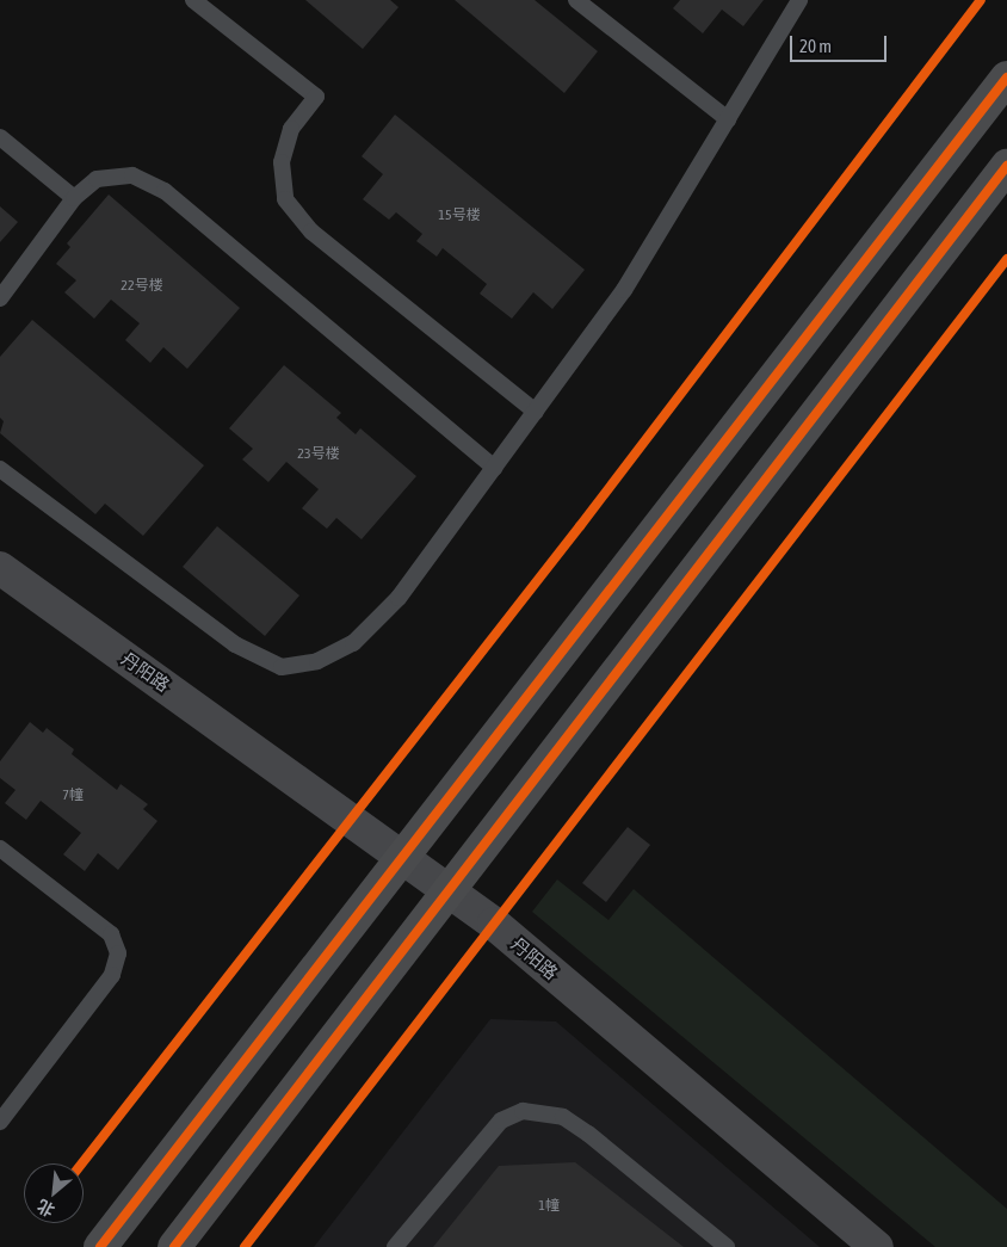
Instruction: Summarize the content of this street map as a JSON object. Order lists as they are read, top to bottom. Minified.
{"streets":{"street":["丹阳路"]},"house_numbers":["15号楼","22号楼","23号楼","7幢","1幢"],"scale_bar":"20 m","north":"bottom left"}
